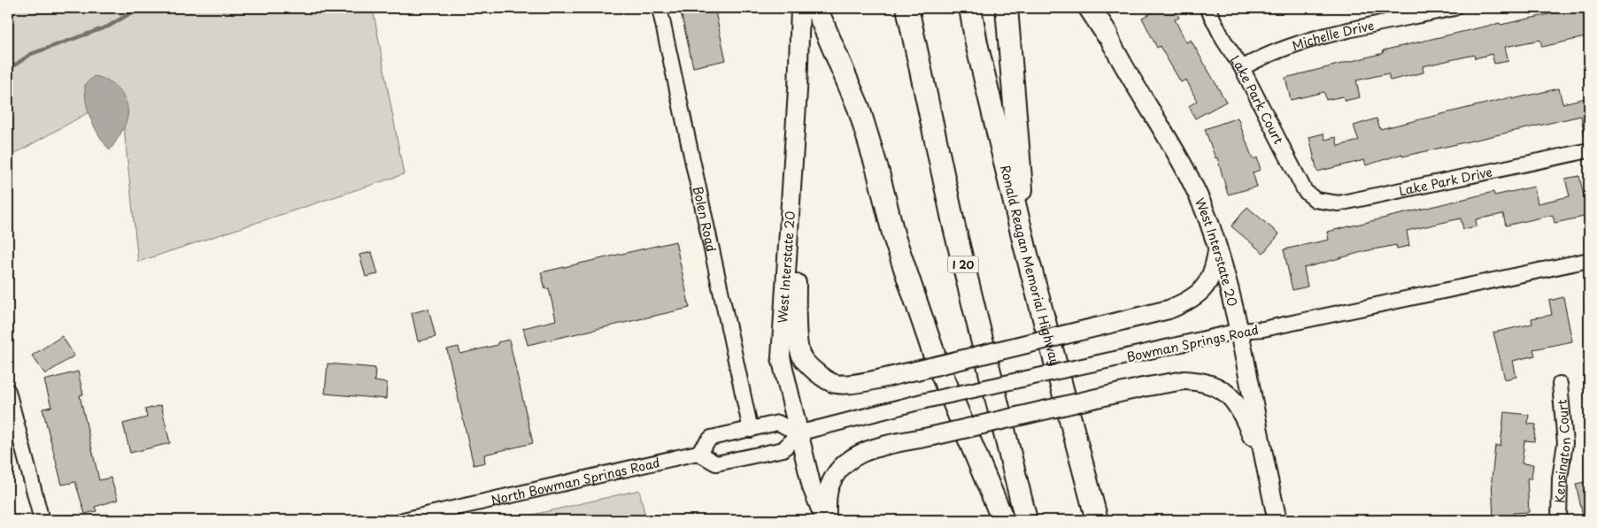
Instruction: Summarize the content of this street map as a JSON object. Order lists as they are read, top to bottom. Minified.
{"streets":{"highway":["I 20","Ronald Reagan Memorial Highway"],"main road":["West Interstate 20"],"street":["Michelle Drive","Lake Park Court","Lake Park Drive","Bolen Road","Bowman Springs Road","Kensington Court","North Bowman Springs Road"]},"crossings":[["Michelle Drive","Lake Park Court"],["Lake Park Court","Lake Park Drive"],["West Interstate 20","Bowman Springs Road"]]}
